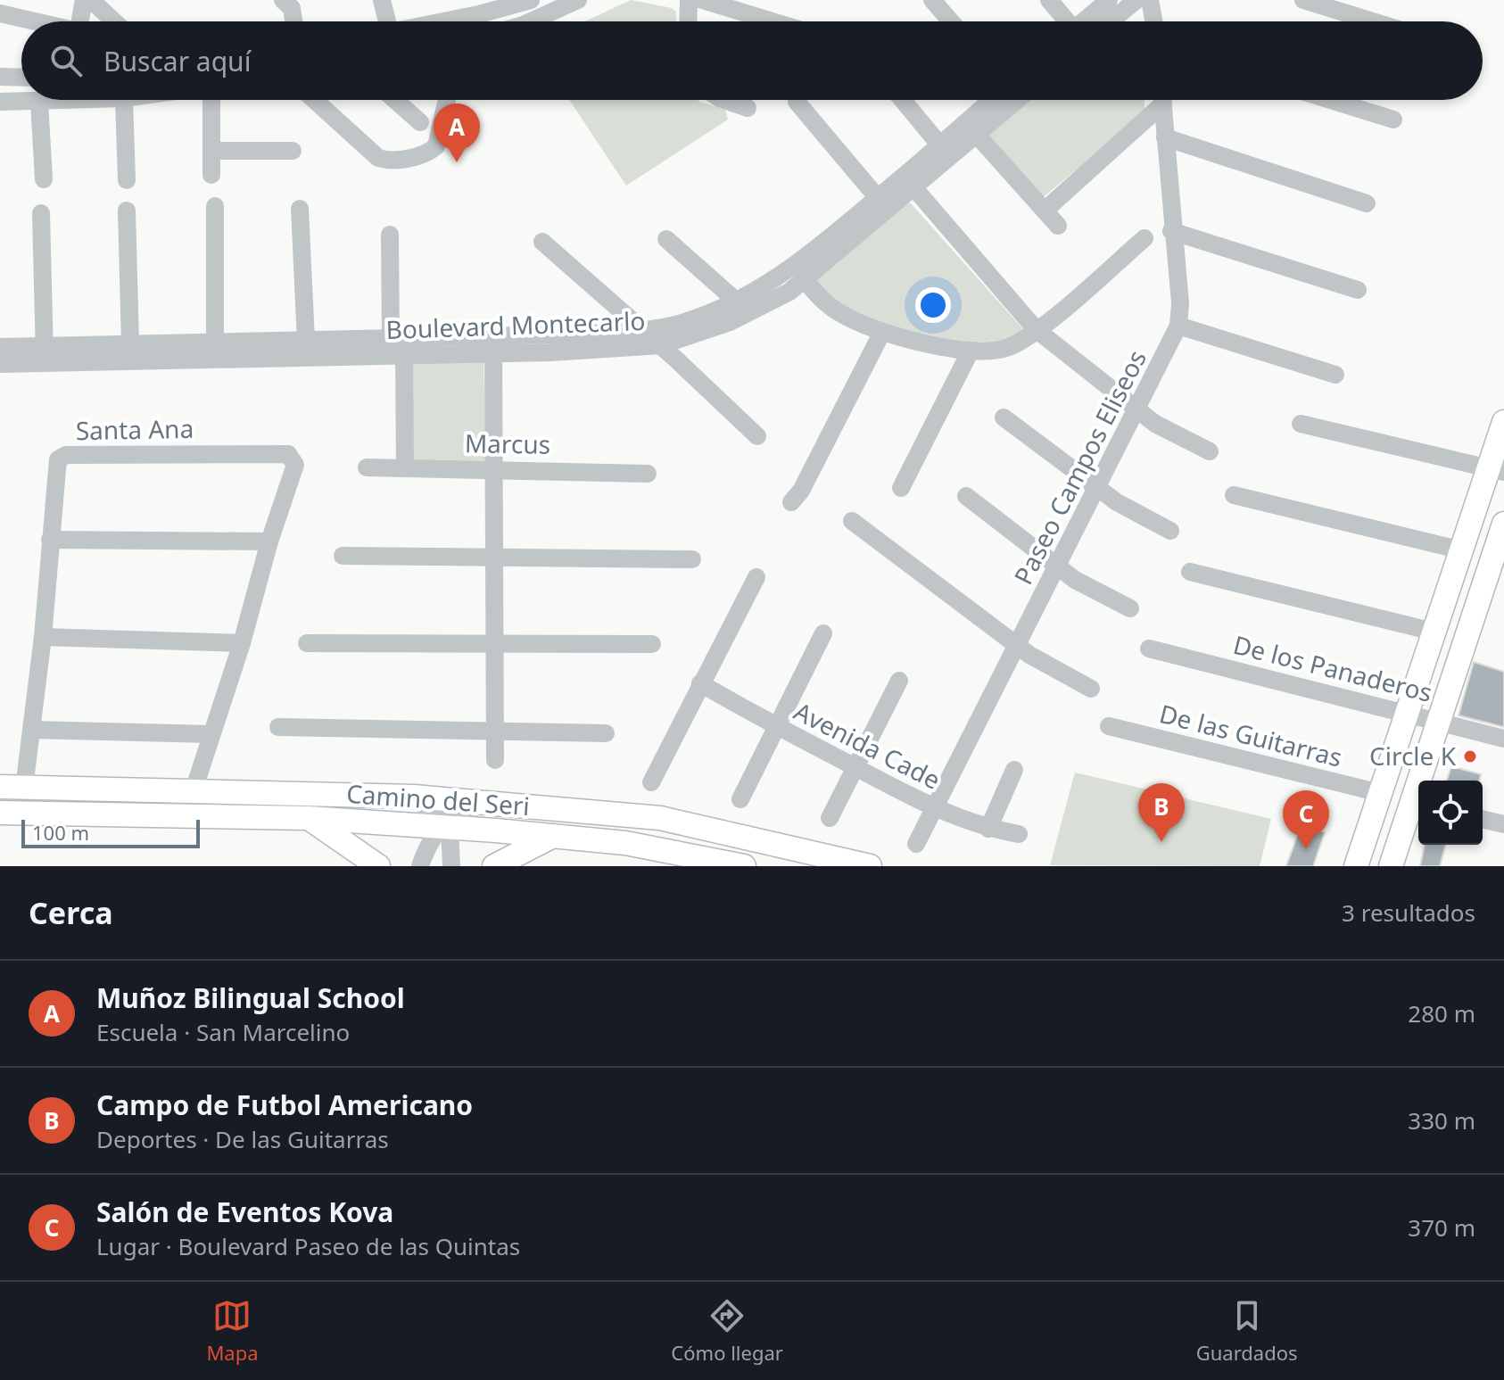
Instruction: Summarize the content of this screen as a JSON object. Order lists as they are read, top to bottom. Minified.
{"streets":{"main road":["Camino del Seri"],"street":["Boulevard Montecarlo","Santa Ana","Marcus","Paseo Campos Eliseos","De los Panaderos","De las Guitarras","Avenida Cade"]},"crossings":[["Paseo Campos Eliseos","Avenida Cade"]],"places":["Circle K"],"scale_bar":"100 m","page":{"search":"Buscar aquí","pins":["A","B","C"],"scale":"100 m","heading":["Cerca","3 resultados"],"list":[{"mark":"A","name":"Muñoz Bilingual School","note":"Escuela · San Marcelino","value":"280 m"},{"mark":"B","name":"Campo de Futbol Americano","note":"Deportes · De las Guitarras","value":"330 m"},{"mark":"C","name":"Salón de Eventos Kova","note":"Lugar · Boulevard Paseo de las Quintas","value":"370 m"}],"nav":["Mapa","Cómo llegar","Guardados"]}}
